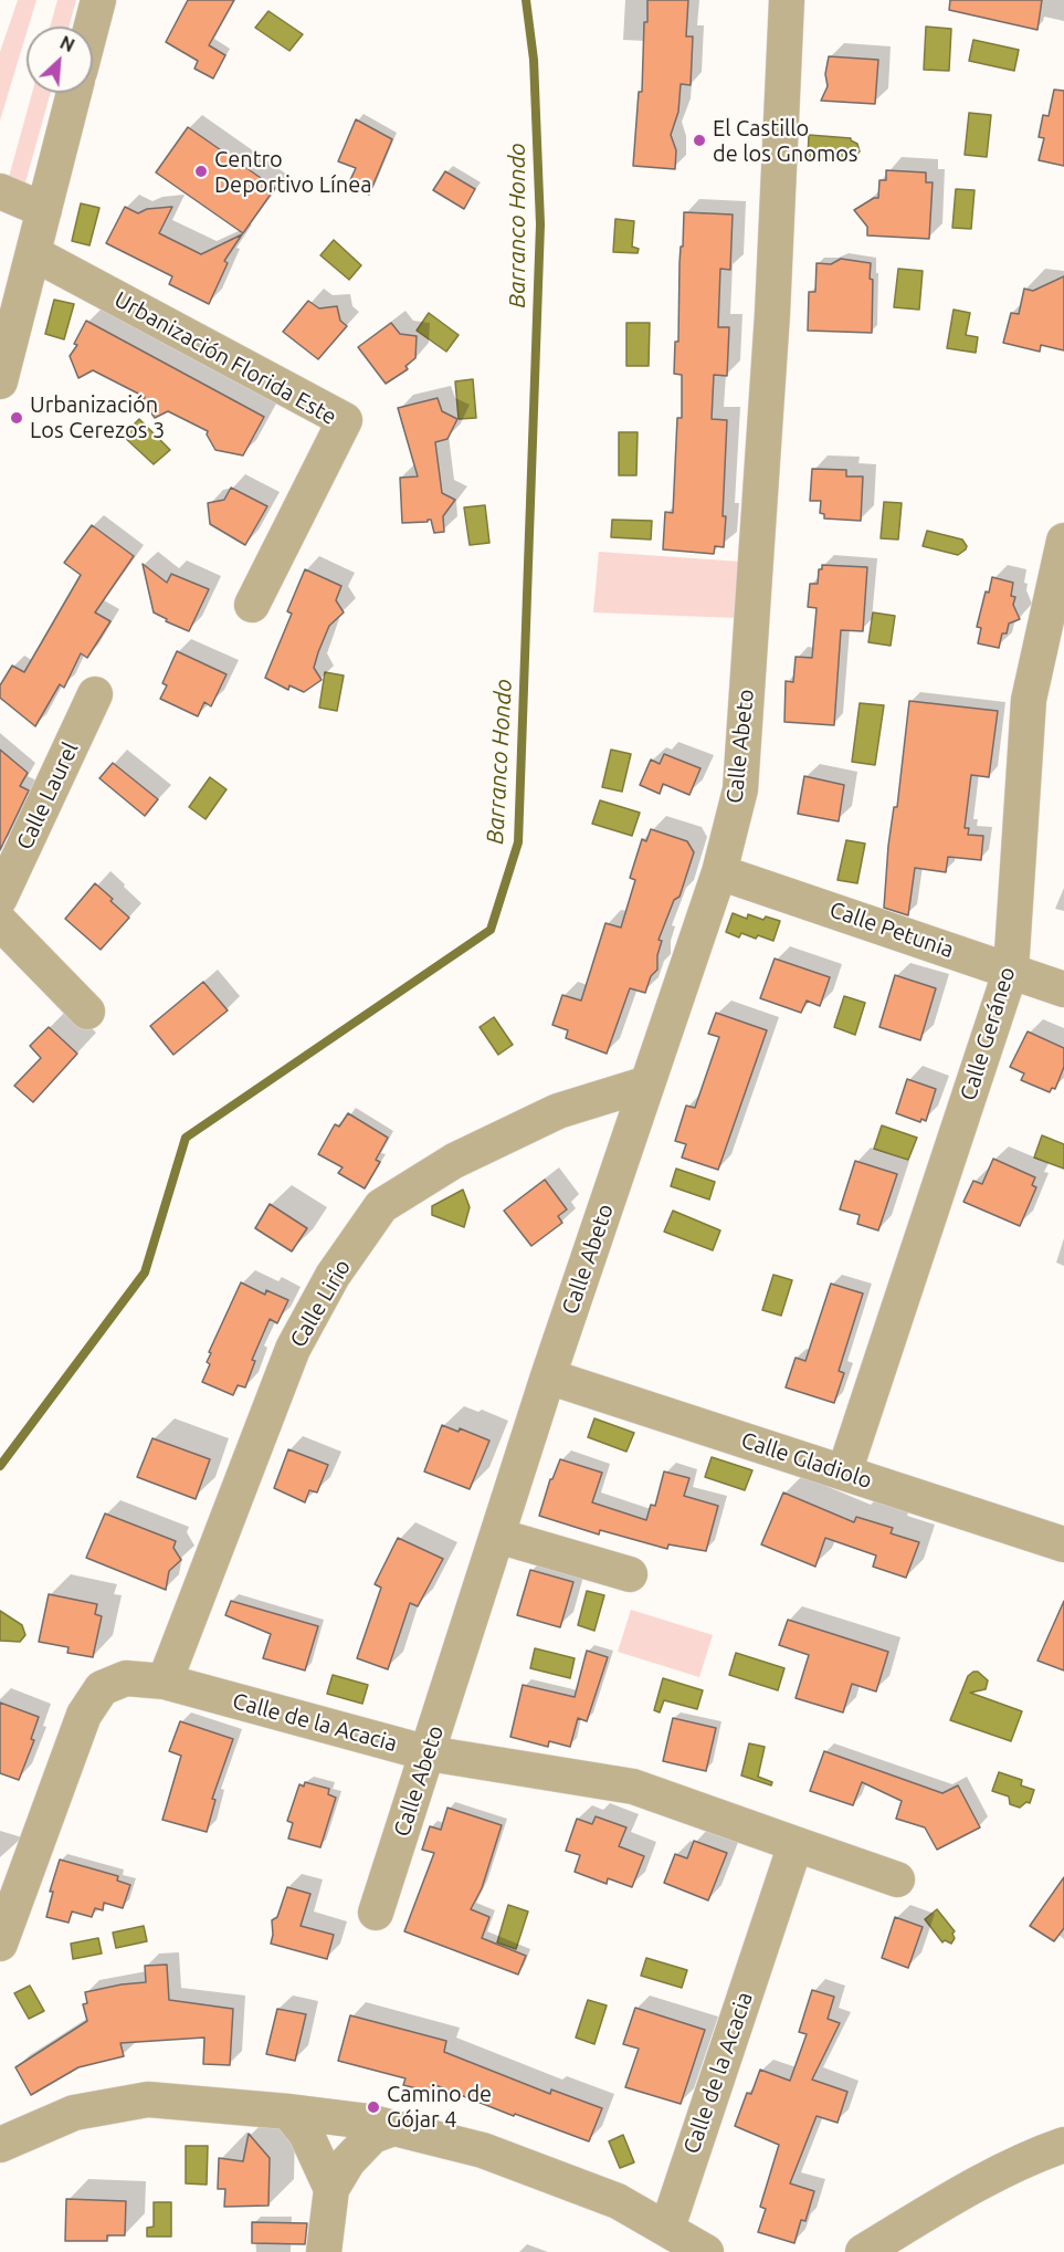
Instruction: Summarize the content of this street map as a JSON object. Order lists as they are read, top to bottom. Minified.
{"streets":{"street":["Urbanización Florida Este","Calle Abeto","Calle Laurel","Calle Petunia","Calle Geráneo","Calle Lirio","Calle Gladiolo","Calle de la Acacia"]},"crossings":[["Calle Abeto","Calle Petunia"],["Calle Abeto","Calle Lirio"],["Calle Abeto","Calle Gladiolo"],["Calle Abeto","Calle de la Acacia"],["Calle Petunia","Calle Geráneo"],["Calle Geráneo","Calle Gladiolo"],["Calle Lirio","Calle de la Acacia"]],"water":["Barranco Hondo"],"places":["El Castillo de los Gnomos","Centro Deportivo Línea","Urbanización Los Cerezos 3","Camino de Gójar 4"],"north":"top right"}
